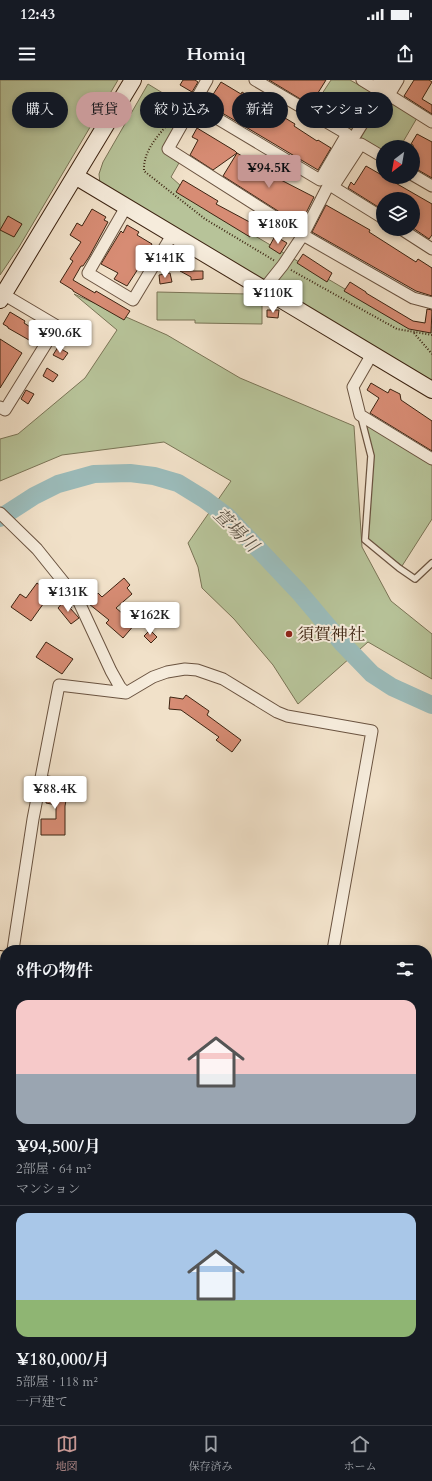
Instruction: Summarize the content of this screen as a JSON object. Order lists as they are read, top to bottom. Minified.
{"water":["萱場川"],"places":["須賀神社"],"north":"bottom left","page":{"status":"12:43","header":"Homiq","chip":["購入","賃貸","絞り込み","新着","マンション"],"price":["¥94.5K","¥180K","¥141K","¥110K","¥90.6K","¥131K","¥162K","¥88.4K"],"heading":"8件の物件","list":[{"name":"¥94,500/月","note":"2部屋 · 64 m² · マンション"},{"name":"¥180,000/月","note":"5部屋 · 118 m² · 一戸建て"}],"tabs":["地図","保存済み","ホーム"]}}
